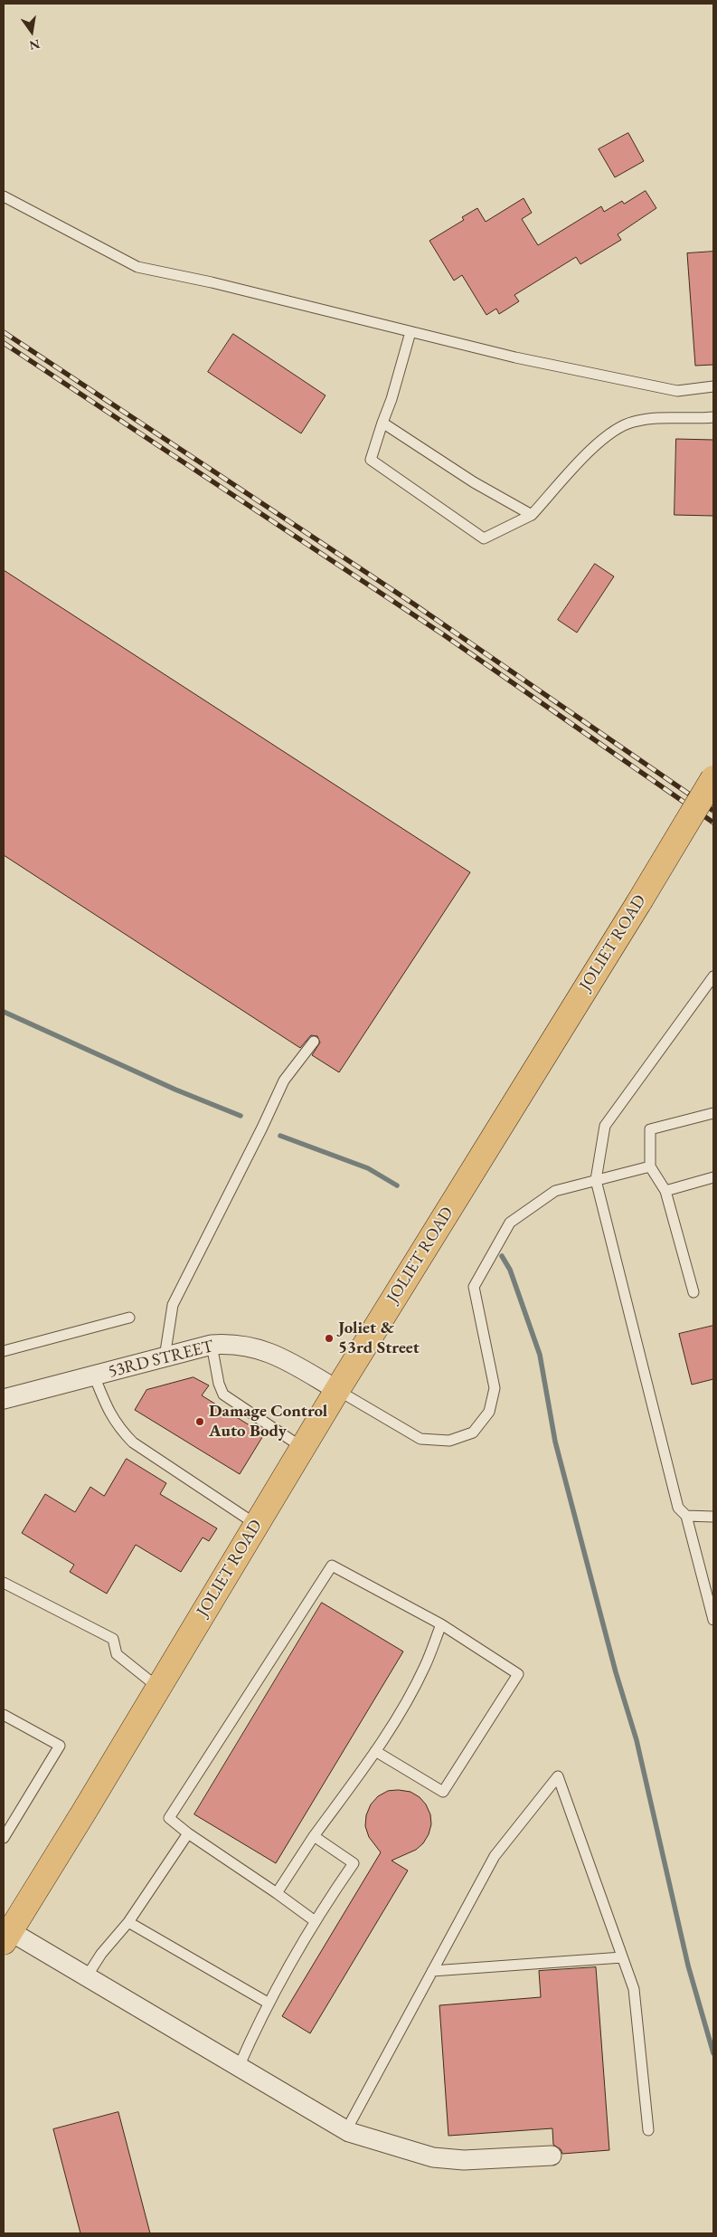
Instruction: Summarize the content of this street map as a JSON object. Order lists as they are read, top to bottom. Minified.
{"streets":{"main road":["JOLIET ROAD"],"street":["53RD STREET"]},"crossings":[["JOLIET ROAD","53RD STREET"]],"places":["Joliet & 53rd Street","Damage Control Auto Body"],"north":"bottom"}
